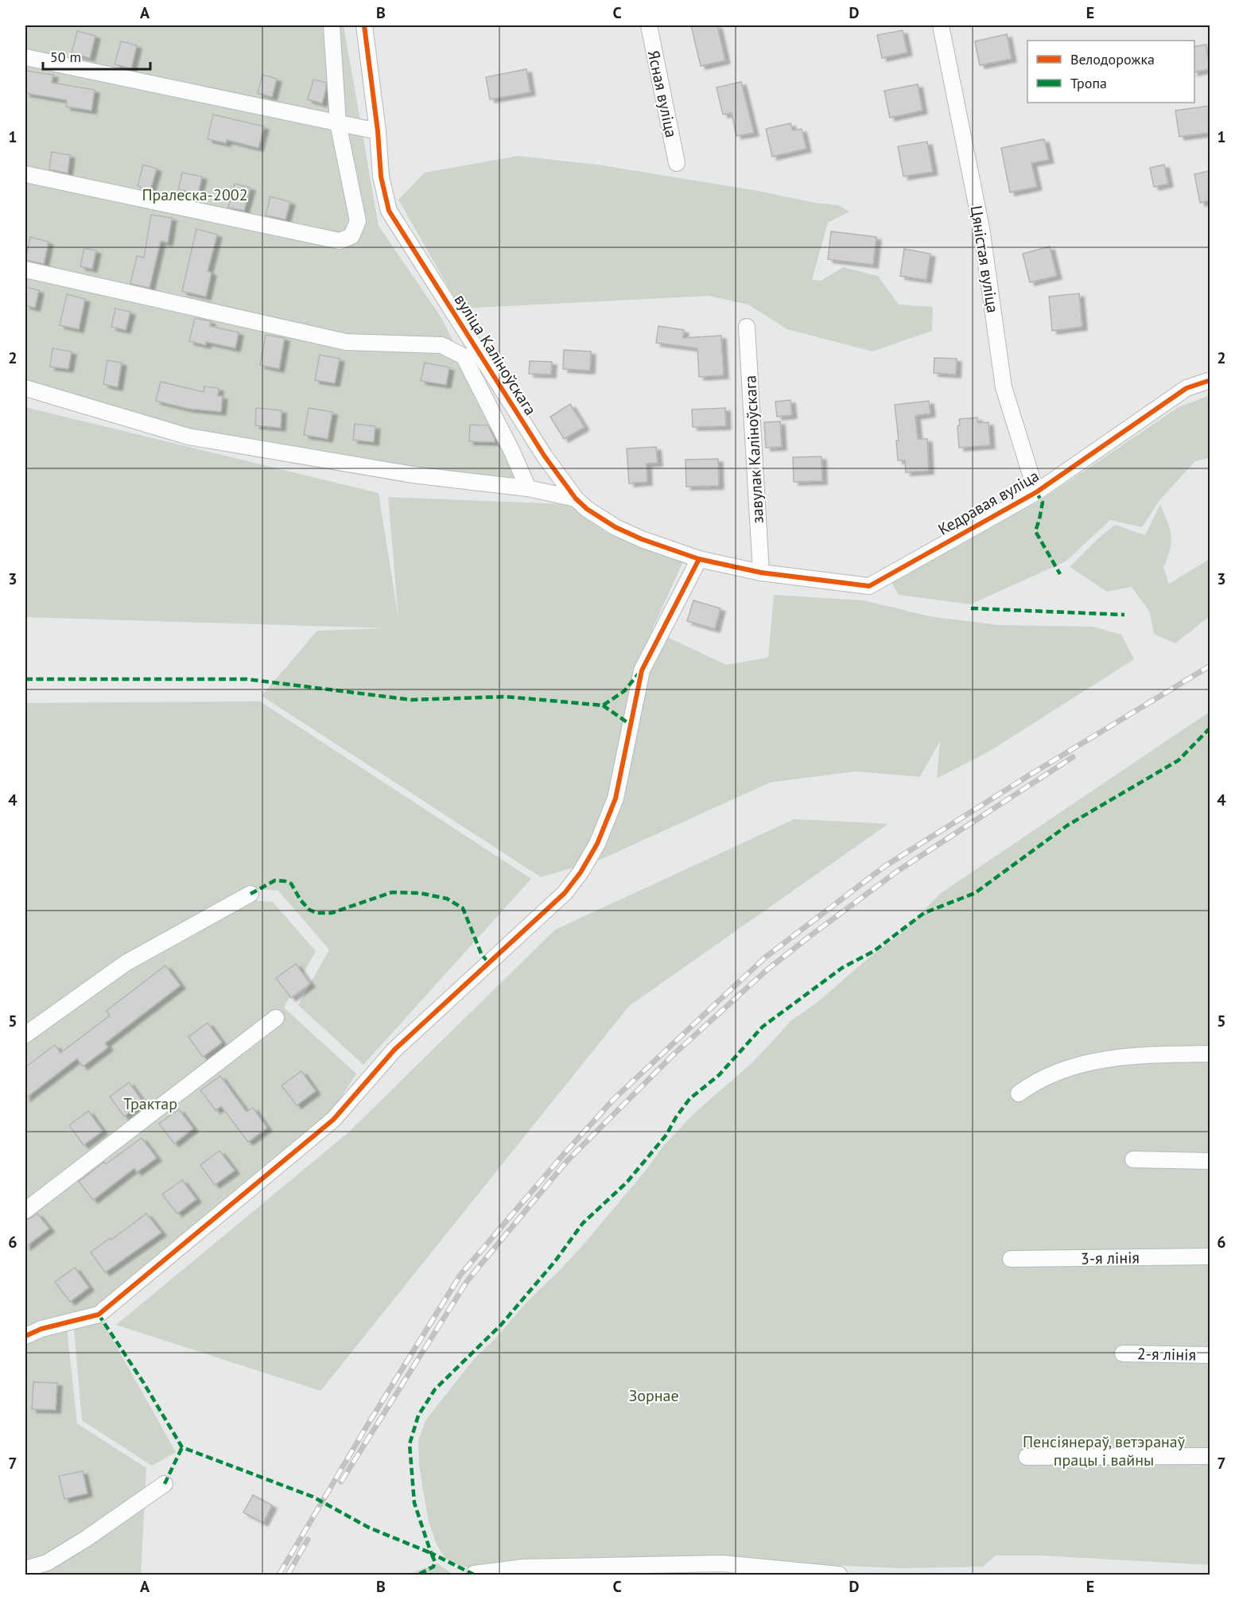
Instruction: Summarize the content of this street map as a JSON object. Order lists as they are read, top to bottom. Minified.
{"streets":{"street":["Ясная вуліца","Цяністая вуліца","вуліца Каліноўскага","завулак Каліноўскага","Кедравая вуліца","3-я лінія","2-я лінія"]},"crossings":[["Цяністая вуліца","Кедравая вуліца"],["вуліца Каліноўскага","завулак Каліноўскага"],["вуліца Каліноўскага","Кедравая вуліца"],["завулак Каліноўскага","Кедравая вуліца"]],"parks":["Пралеска-2002","Трактар","Зорнае","Пенсіянераў, ветэранаў працы і вайны"],"legend":["Велодорожка","Тропа"],"scale_bar":"50 m","grid":{"columns":["A","B","C","D","E"],"rows":["1","2","3","4","5","6","7"]}}
